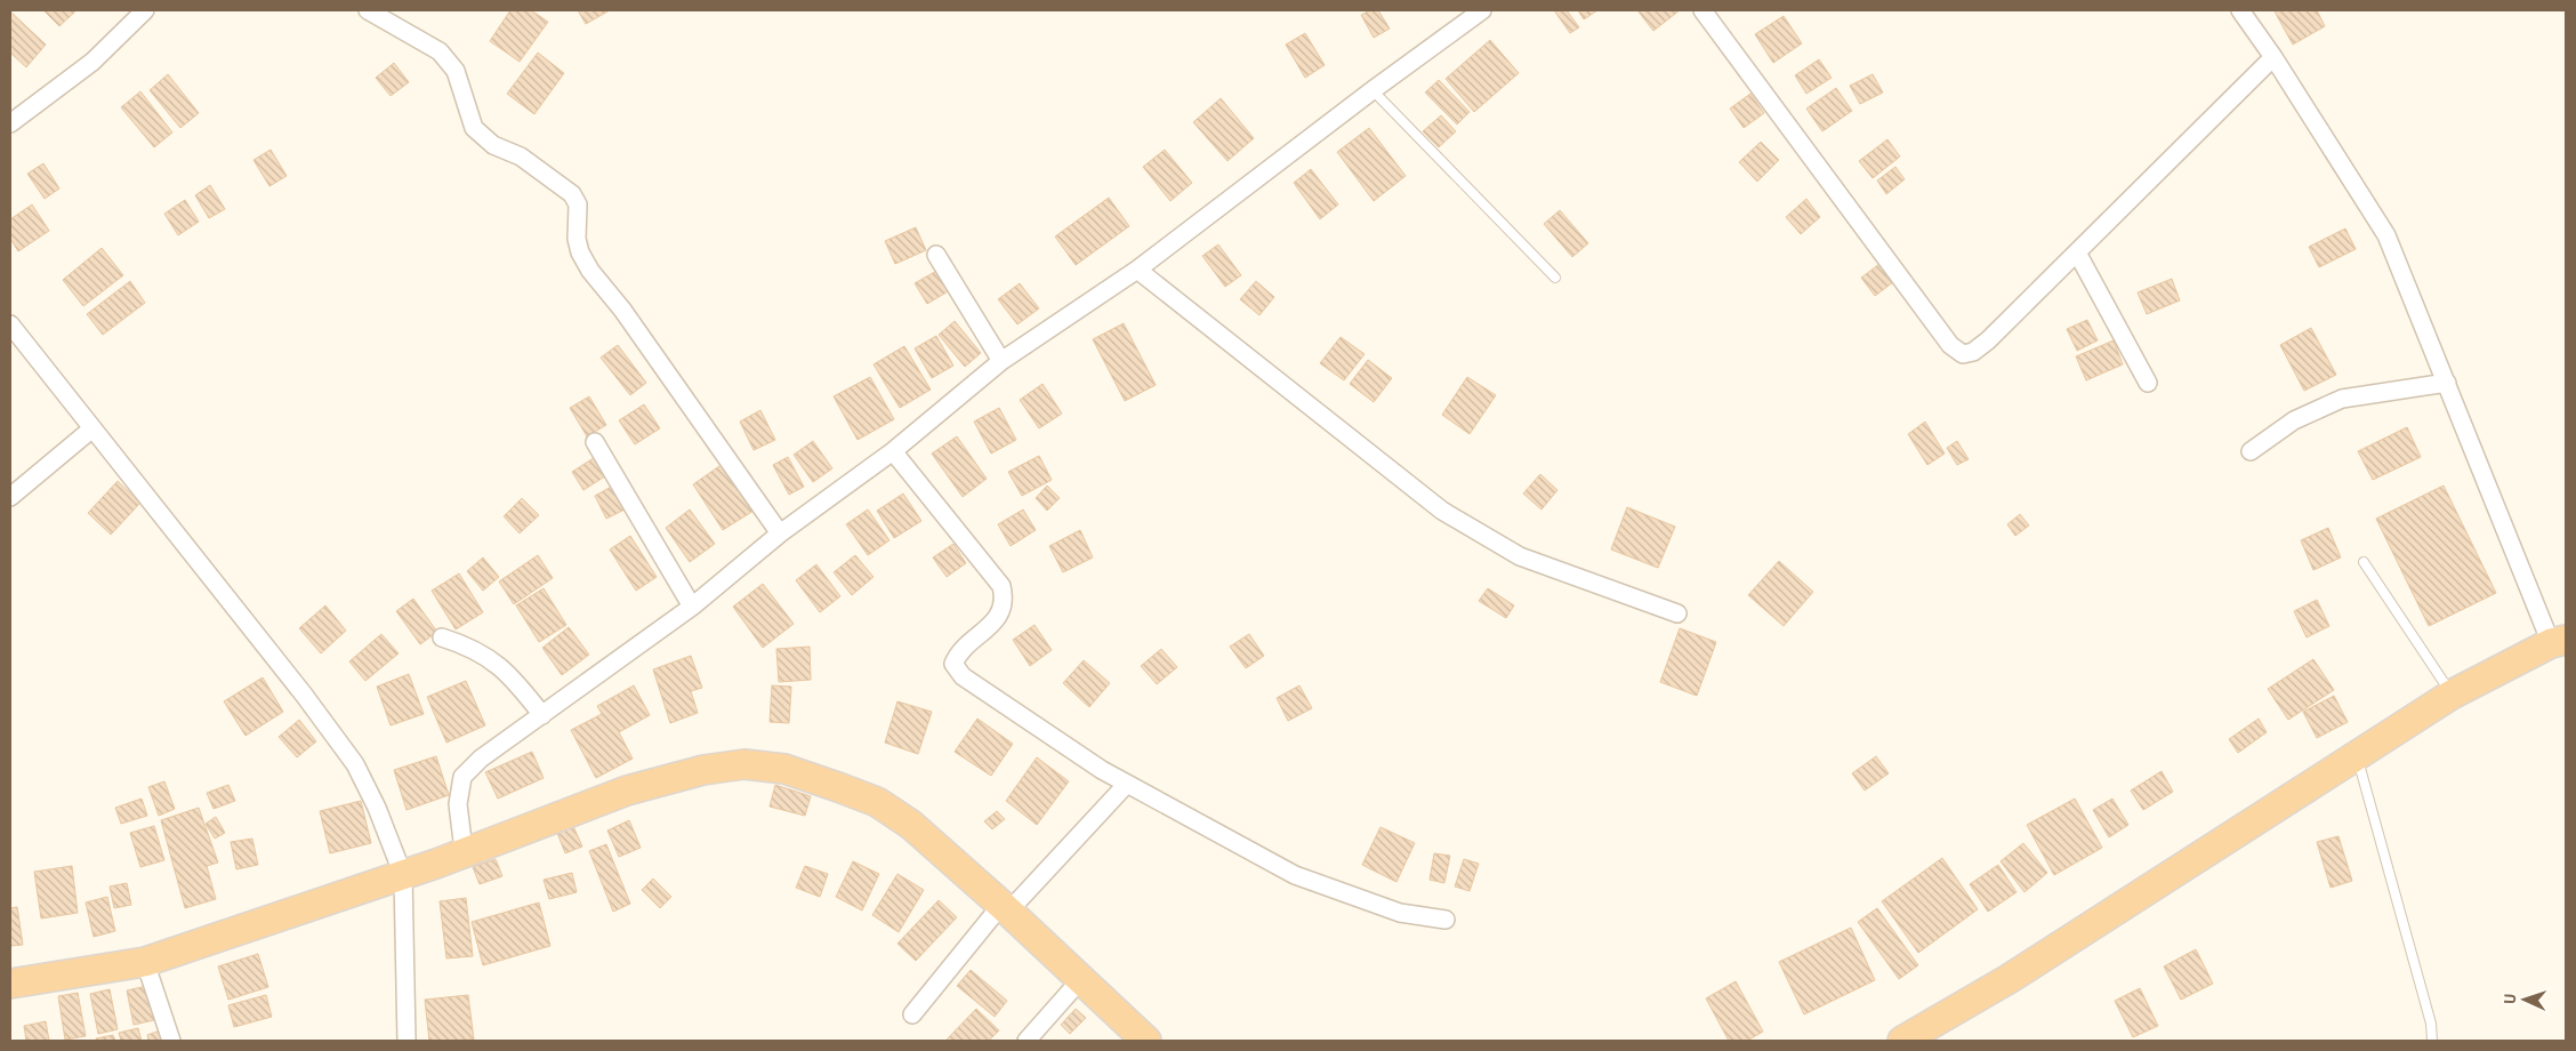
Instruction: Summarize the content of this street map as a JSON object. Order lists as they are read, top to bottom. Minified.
{"north":"left"}
